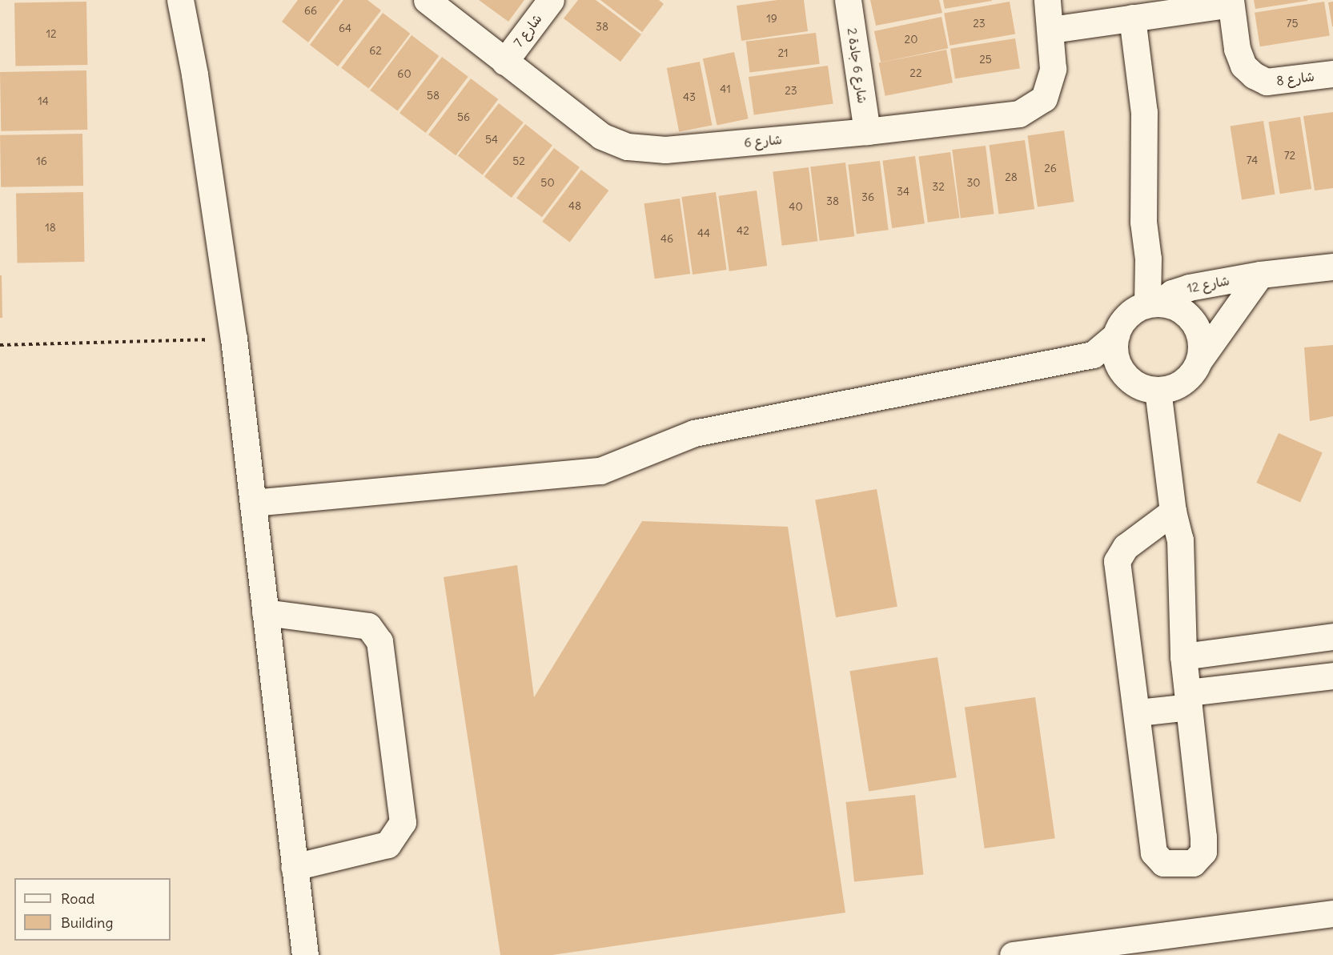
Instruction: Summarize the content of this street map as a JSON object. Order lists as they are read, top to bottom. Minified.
{"streets":{"street":["شارع 7","شارع 6 جادة 2","شارع 8","شارع 6","شارع 12"]},"crossings":[["شارع 7","شارع 6"],["شارع 6 جادة 2","شارع 6"]],"house_numbers":["66","19","23","75","38","64","12","20","62","21","25","22","60","41","23","58","43","14","56","54","72","74","16","52","26","28","50","30","32","34","36","38","48","40","18","42","44","46"],"legend":["Road","Building"]}
